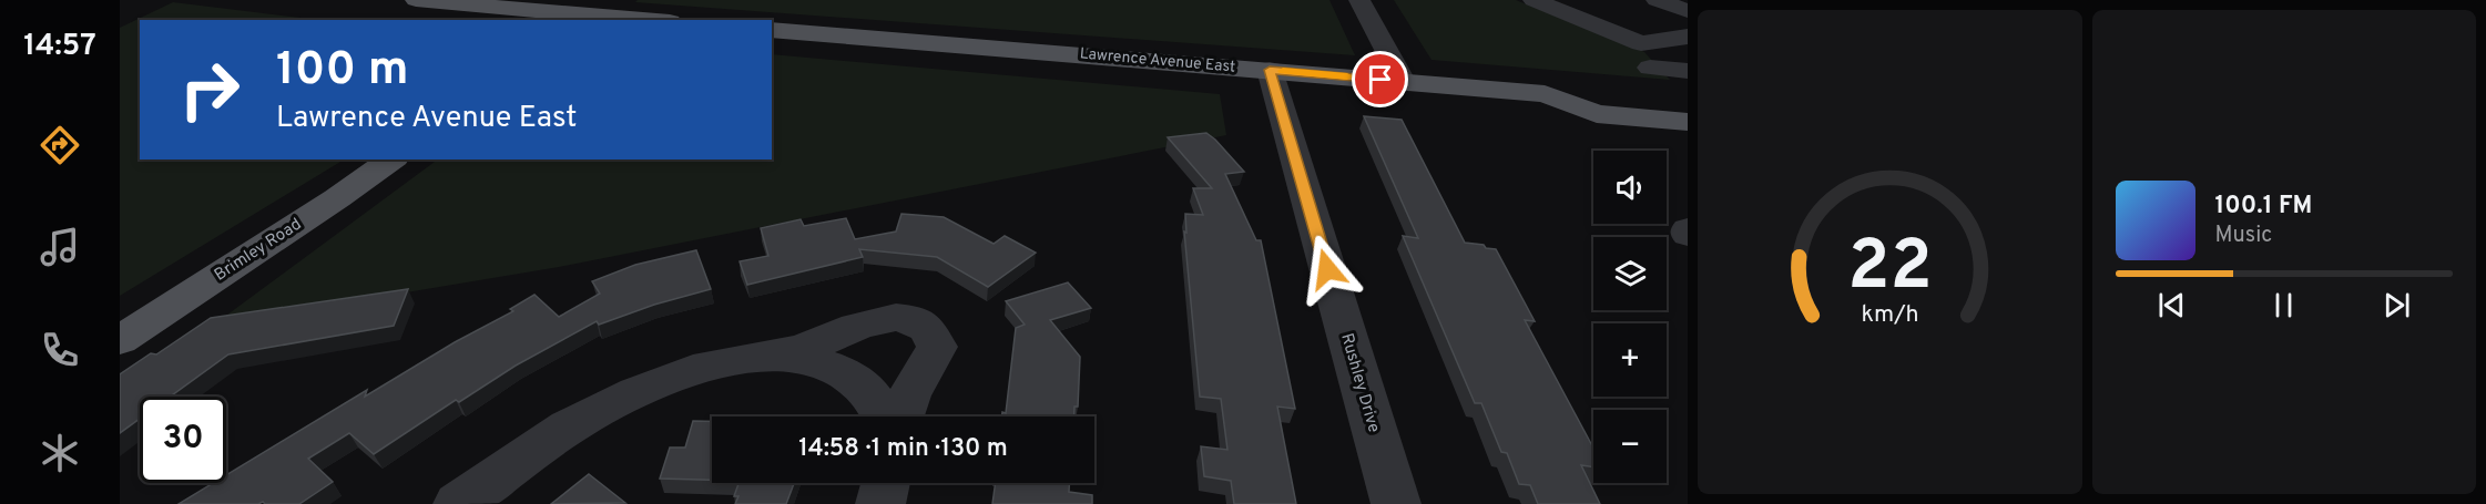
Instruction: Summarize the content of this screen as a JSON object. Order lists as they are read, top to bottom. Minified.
{"streets":{"main road":["Lawrence Avenue East","Brimley Road"],"street":["Rushley Drive"]},"crossings":[["Lawrence Avenue East","Rushley Drive"]],"page":{"tabs":"14:57","turn":["100 m","Lawrence Avenue East"],"map_buttons":["+","−"],"song":["100.1 FM","Music"],"limit":"30","trip":"14:58 · 1 min · 130 m","gauge":["22","km/h"]}}
